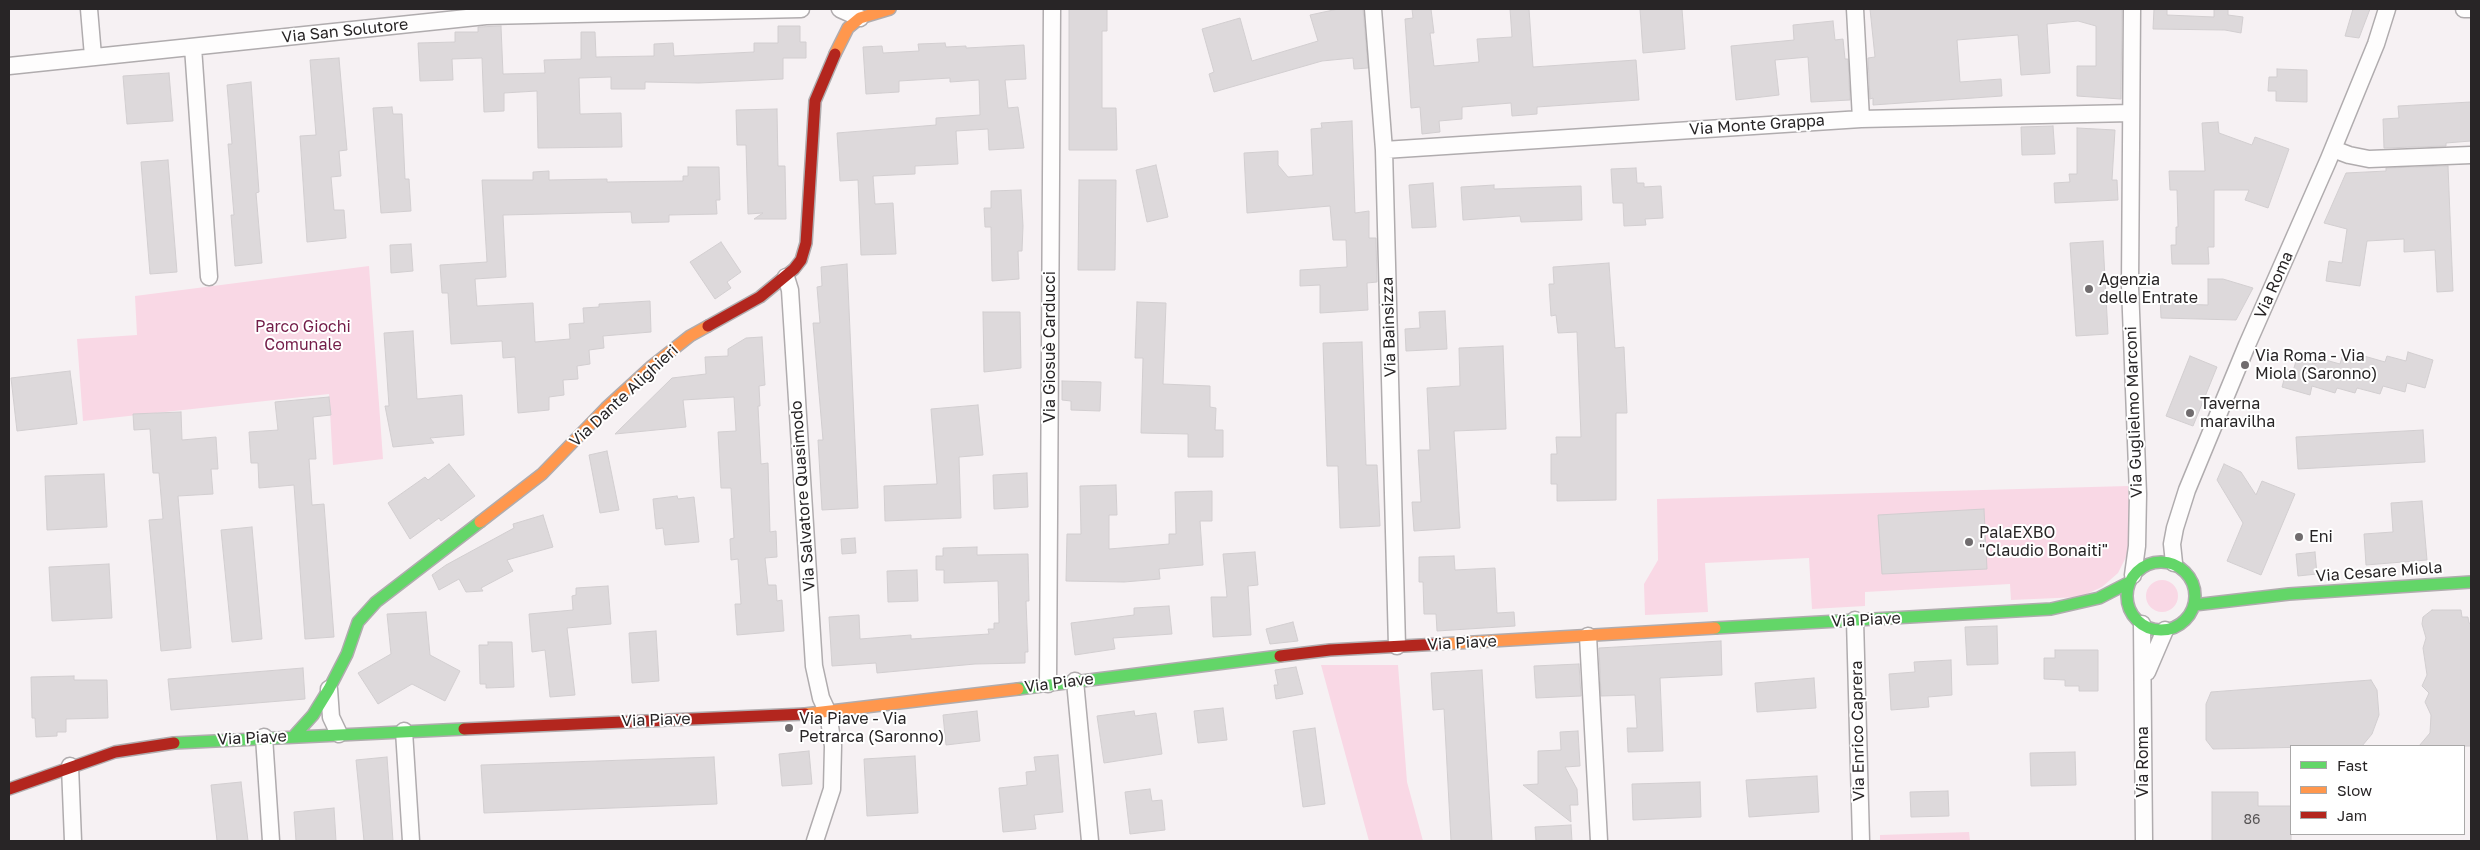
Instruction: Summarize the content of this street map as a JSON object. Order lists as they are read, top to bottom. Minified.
{"streets":{"street":["Via San Solutore","Via Monte Grappa","Via Roma","Via Bainsizza","Via Giosuè Carducci","Via Dante Alighieri","Via Guglielmo Marconi","Via Salvatore Quasimodo","Via Cesare Miola","Via Piave","Via Enrico Caprera"]},"crossings":[["Via Monte Grappa","Via Bainsizza"],["Via Monte Grappa","Via Guglielmo Marconi"],["Via Roma","Via Guglielmo Marconi"],["Via Roma","Via Cesare Miola"],["Via Roma","Via Piave"],["Via Bainsizza","Via Piave"],["Via Giosuè Carducci","Via Piave"],["Via Dante Alighieri","Via Salvatore Quasimodo"],["Via Dante Alighieri","Via Piave"],["Via Guglielmo Marconi","Via Cesare Miola"],["Via Guglielmo Marconi","Via Piave"],["Via Salvatore Quasimodo","Via Piave"],["Via Cesare Miola","Via Piave"],["Via Piave","Via Enrico Caprera"]],"parks":["Parco Giochi Comunale"],"places":["Agenzia delle Entrate","Via Roma - Via Miola (Saronno)","Taverna maravilha","Eni","PalaEXBO \"Claudio Bonaiti\"","Via Piave - Via Petrarca (Saronno)"],"house_numbers":["86"],"legend":["Fast","Slow","Jam"]}
